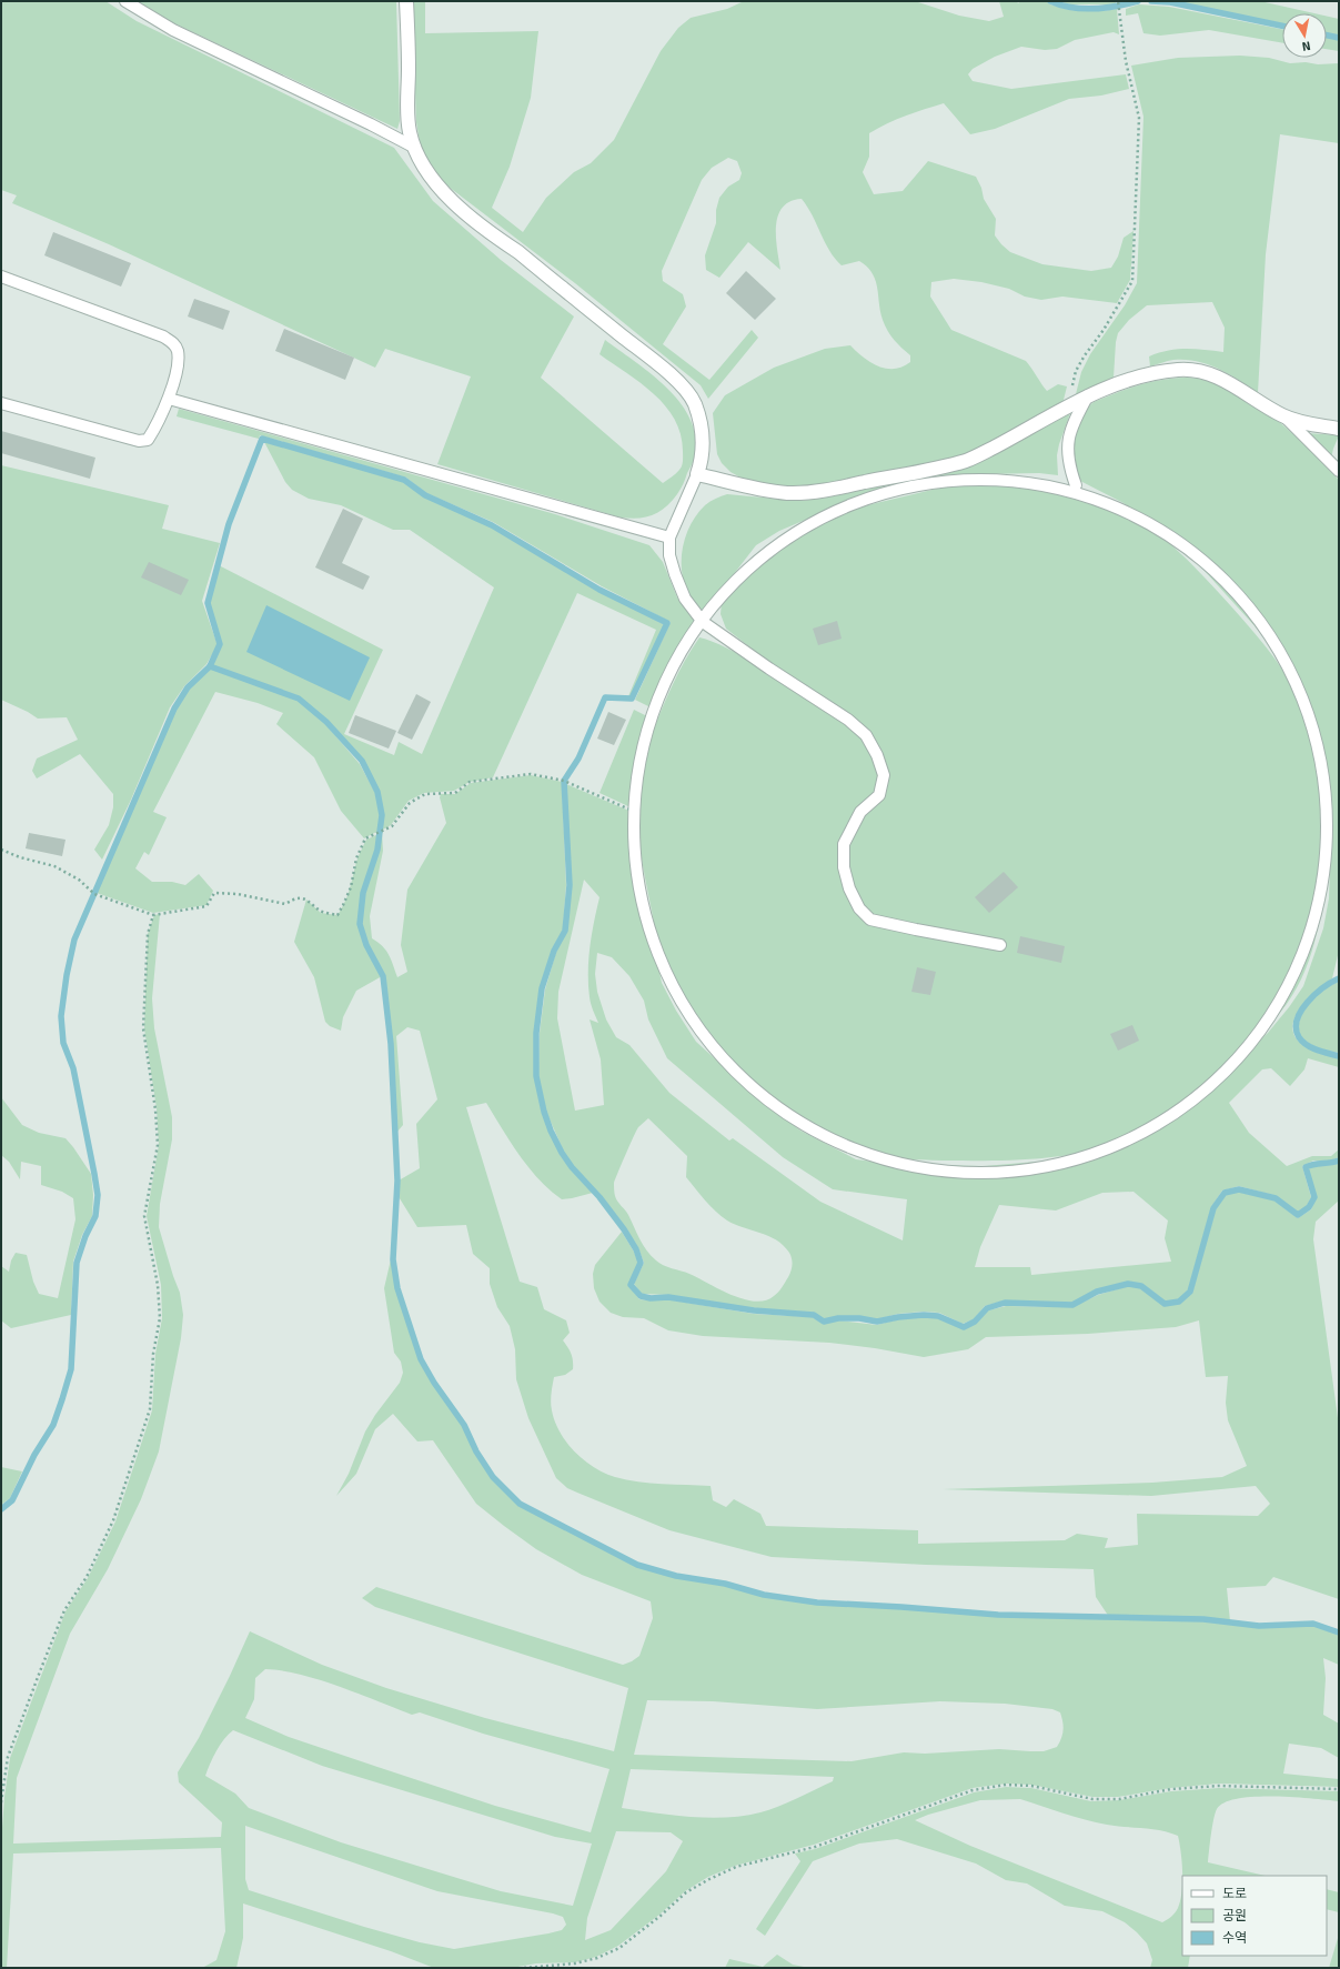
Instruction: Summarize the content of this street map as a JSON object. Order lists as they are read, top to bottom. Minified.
{"legend":["도로","공원","수역"],"north":"bottom"}
